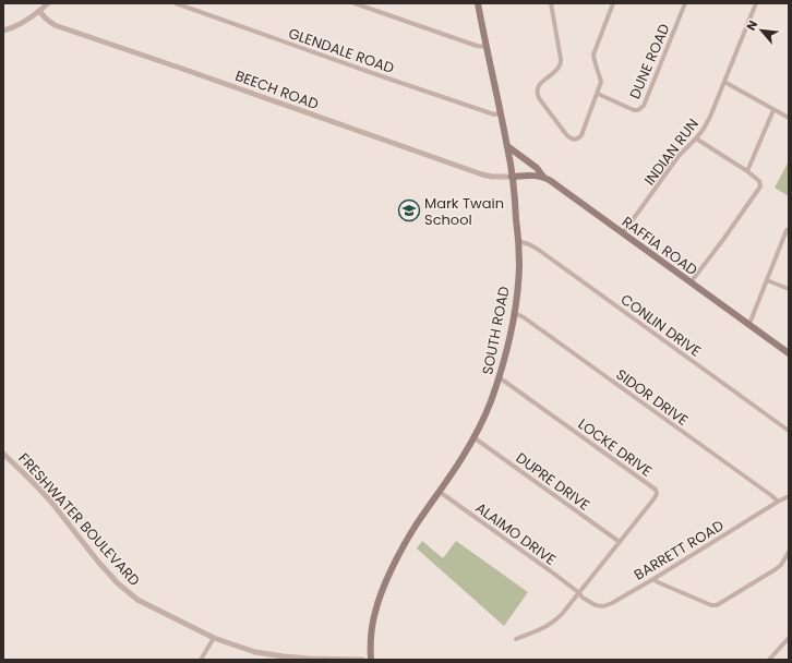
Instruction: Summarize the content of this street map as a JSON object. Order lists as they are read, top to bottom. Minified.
{"streets":{"main road":["RAFFIA ROAD","SOUTH ROAD"],"street":["GLENDALE ROAD","DUNE ROAD","BEECH ROAD","INDIAN RUN","CONLIN DRIVE","SIDOR DRIVE","LOCKE DRIVE","DUPRE DRIVE","FRESHWATER BOULEVARD","ALAIMO DRIVE","BARRETT ROAD"]},"crossings":[["GLENDALE ROAD","SOUTH ROAD"],["BEECH ROAD","RAFFIA ROAD"],["BEECH ROAD","SOUTH ROAD"],["INDIAN RUN","RAFFIA ROAD"],["RAFFIA ROAD","SOUTH ROAD"],["CONLIN DRIVE","SOUTH ROAD"],["SOUTH ROAD","SIDOR DRIVE"],["SOUTH ROAD","LOCKE DRIVE"],["SOUTH ROAD","DUPRE DRIVE"],["SOUTH ROAD","ALAIMO DRIVE"],["SIDOR DRIVE","BARRETT ROAD"],["LOCKE DRIVE","DUPRE DRIVE"],["LOCKE DRIVE","ALAIMO DRIVE"],["LOCKE DRIVE","BARRETT ROAD"],["ALAIMO DRIVE","BARRETT ROAD"]],"places":{"school or university":["Mark Twain School"]},"north":"top left"}
